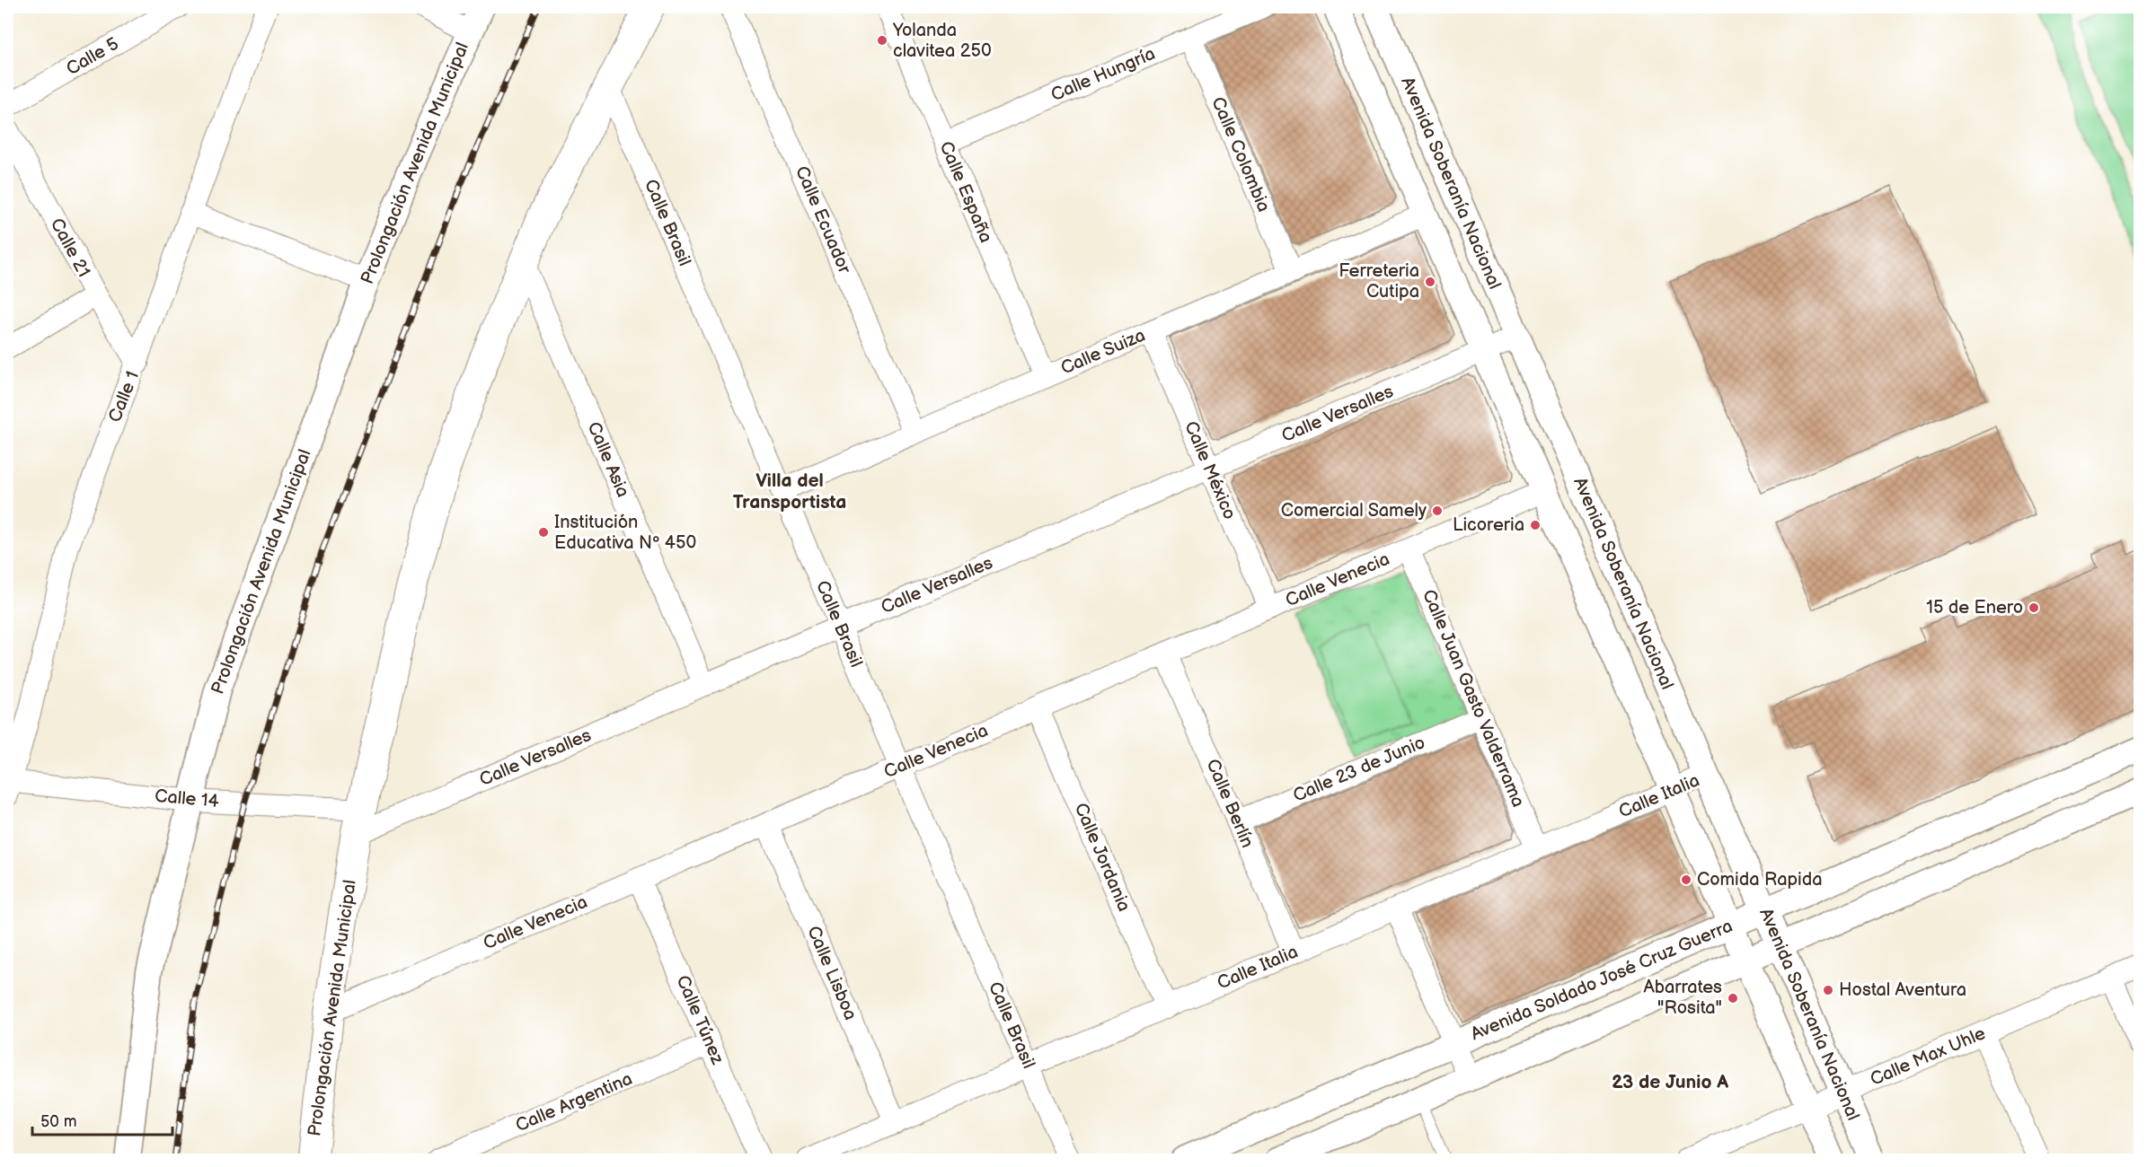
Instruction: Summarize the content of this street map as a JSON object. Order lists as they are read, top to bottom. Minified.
{"streets":{"main road":["Prolongación Avenida Municipal"],"street":["Calle 5","Calle Hungría","Calle Colombia","Avenida Soberanía Nacional","Calle España","Calle Ecuador","Calle Brasil","Calle 21","Calle Suiza","Calle 1","Calle Versalles","Calle Asia","Calle México","Calle Venecia","Calle Juan Gasto Valderrama","Calle 23 de Junio","Calle Italia","Calle 14","Calle Berlín","Calle Jordania","Calle Lisboa","Avenida Soldado José Cruz Guerra","Calle Túnez","Calle Max Uhle","Calle Argentina"]},"crossings":[["Calle Hungría","Calle Colombia"],["Calle Hungría","Calle España"],["Calle Colombia","Calle Suiza"],["Prolongación Avenida Municipal","Calle Brasil"],["Prolongación Avenida Municipal","Calle Versalles"],["Prolongación Avenida Municipal","Calle Asia"],["Prolongación Avenida Municipal","Calle Venecia"],["Prolongación Avenida Municipal","Calle 14"],["Avenida Soberanía Nacional","Calle Suiza"],["Avenida Soberanía Nacional","Calle Versalles"],["Avenida Soberanía Nacional","Calle Venecia"],["Avenida Soberanía Nacional","Calle Italia"],["Avenida Soberanía Nacional","Avenida Soldado José Cruz Guerra"],["Avenida Soberanía Nacional","Calle Max Uhle"],["Calle España","Calle Suiza"],["Calle Ecuador","Calle Suiza"],["Calle Brasil","Calle Suiza"],["Calle Brasil","Calle Versalles"],["Calle Brasil","Calle Venecia"],["Calle Brasil","Calle Italia"],["Calle 21","Calle 1"],["Calle Suiza","Calle México"],["Calle 1","Calle 14"],["Calle Versalles","Calle Asia"],["Calle Versalles","Calle México"],["Calle Versalles","Calle 14"],["Calle México","Calle Venecia"],["Calle Venecia","Calle Juan Gasto Valderrama"],["Calle Venecia","Calle Berlín"],["Calle Venecia","Calle Jordania"],["Calle Venecia","Calle Lisboa"],["Calle Venecia","Calle Túnez"],["Calle Juan Gasto Valderrama","Calle 23 de Junio"],["Calle Juan Gasto Valderrama","Calle Italia"],["Calle 23 de Junio","Calle Berlín"],["Calle Italia","Calle Berlín"],["Calle Italia","Calle Jordania"],["Calle Italia","Calle Lisboa"],["Calle Túnez","Calle Argentina"]],"districts":["Villa del Transportista","23 de Junio A"],"places":["Yolanda clavitea 250","Ferreteria Cutipa","Comercial Samely","Licoreria","Institución Educativa Nº 450","15 de Enero","Comida Rapida","Hostal Aventura","Abarrates \"Rosita\""],"scale_bar":"50 m"}
